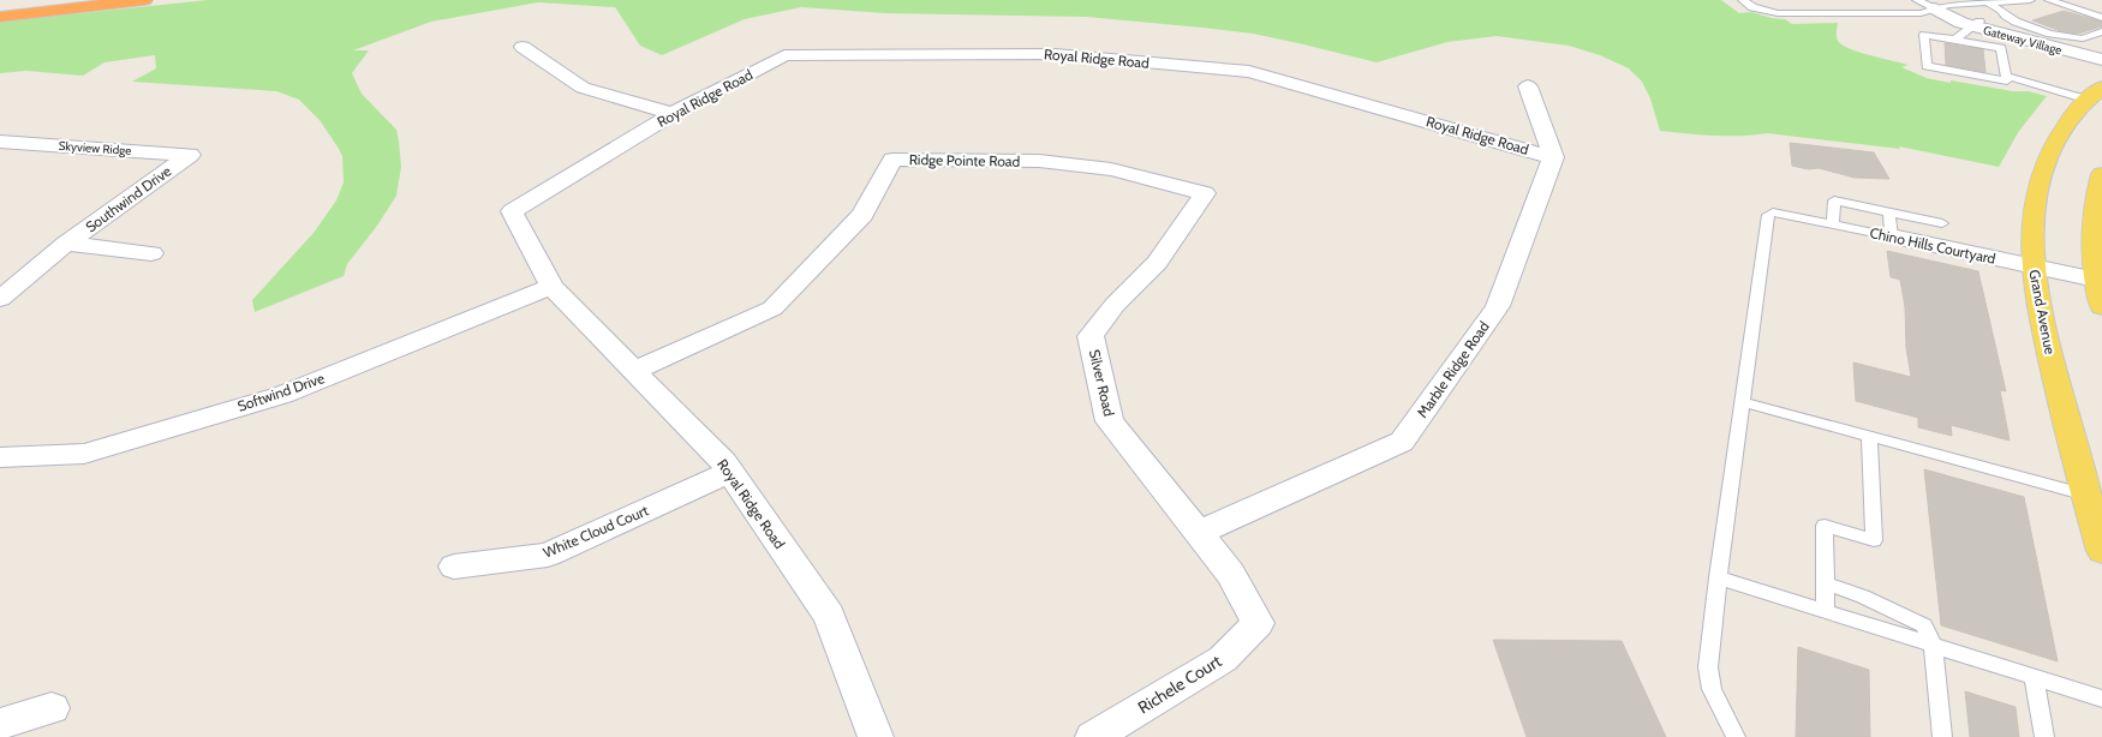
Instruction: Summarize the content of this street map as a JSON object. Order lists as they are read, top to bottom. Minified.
{"streets":{"main road":["Grand Avenue"],"street":["Gateway Village","Royal Ridge Road","Skyview Ridge","Ridge Pointe Road","Southwind Drive","Chino Hills Courtyard","Marble Ridge Road","Silver Road","Softwind Drive","White Cloud Court","Richele Court"]},"crossings":[["Royal Ridge Road","Ridge Pointe Road"],["Royal Ridge Road","Marble Ridge Road"],["Royal Ridge Road","Softwind Drive"],["Royal Ridge Road","White Cloud Court"],["Skyview Ridge","Southwind Drive"],["Ridge Pointe Road","Silver Road"],["Chino Hills Courtyard","Grand Avenue"],["Marble Ridge Road","Silver Road"],["Silver Road","Richele Court"]]}
